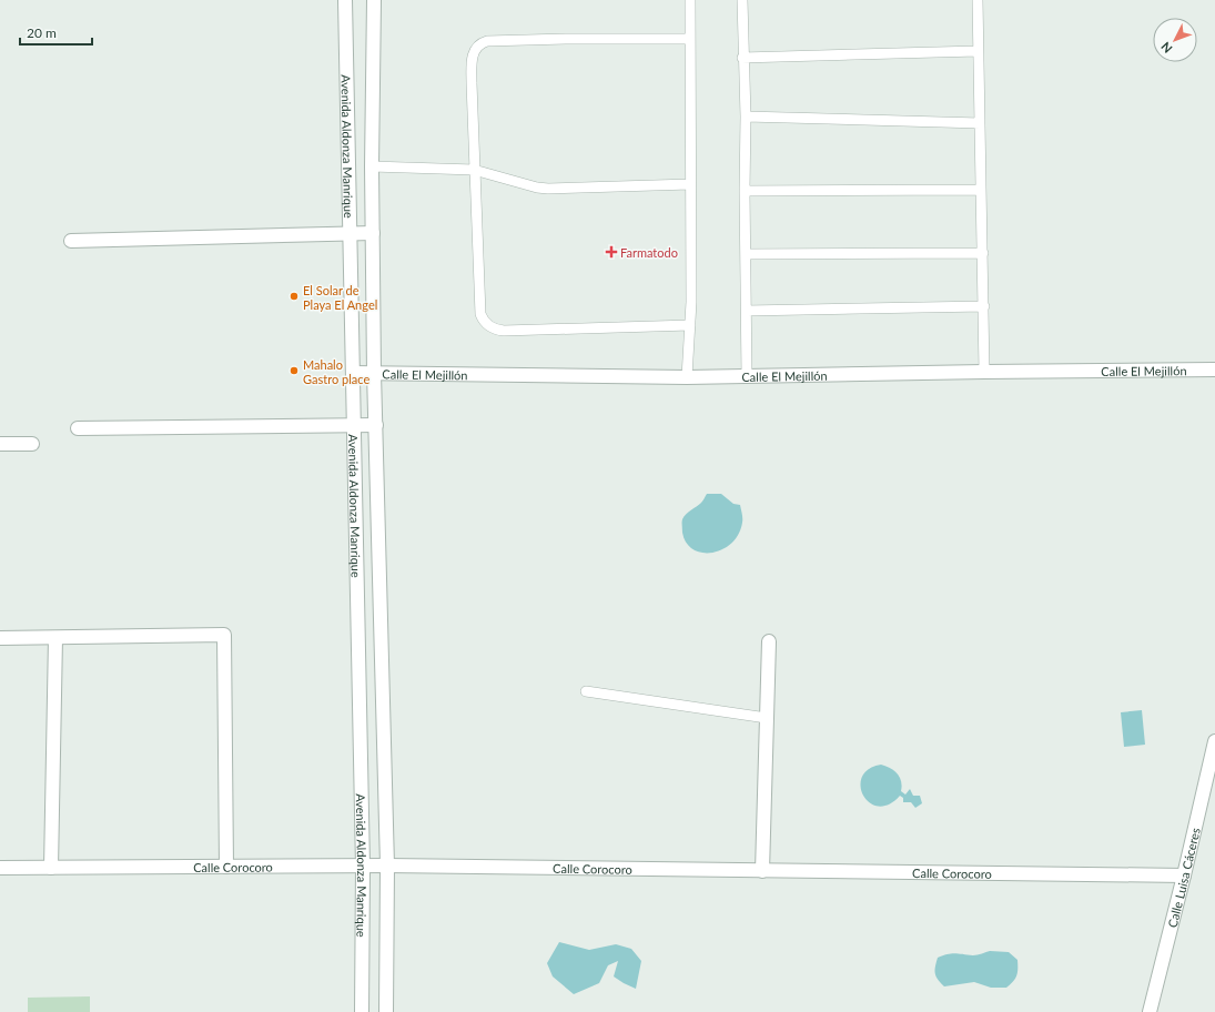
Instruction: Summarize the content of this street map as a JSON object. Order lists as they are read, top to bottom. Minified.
{"streets":{"street":["Avenida Aldonza Manrique","Calle El Mejillón","Calle Corocoro","Calle Luisa Cáceres"]},"crossings":[["Avenida Aldonza Manrique","Calle El Mejillón"],["Avenida Aldonza Manrique","Calle Corocoro"],["Calle Corocoro","Calle Luisa Cáceres"]],"places":{"health":["Farmatodo"],"other":["El Solar de Playa El Angel","Mahalo Gastro place"]},"scale_bar":"20 m","north":"bottom left"}
